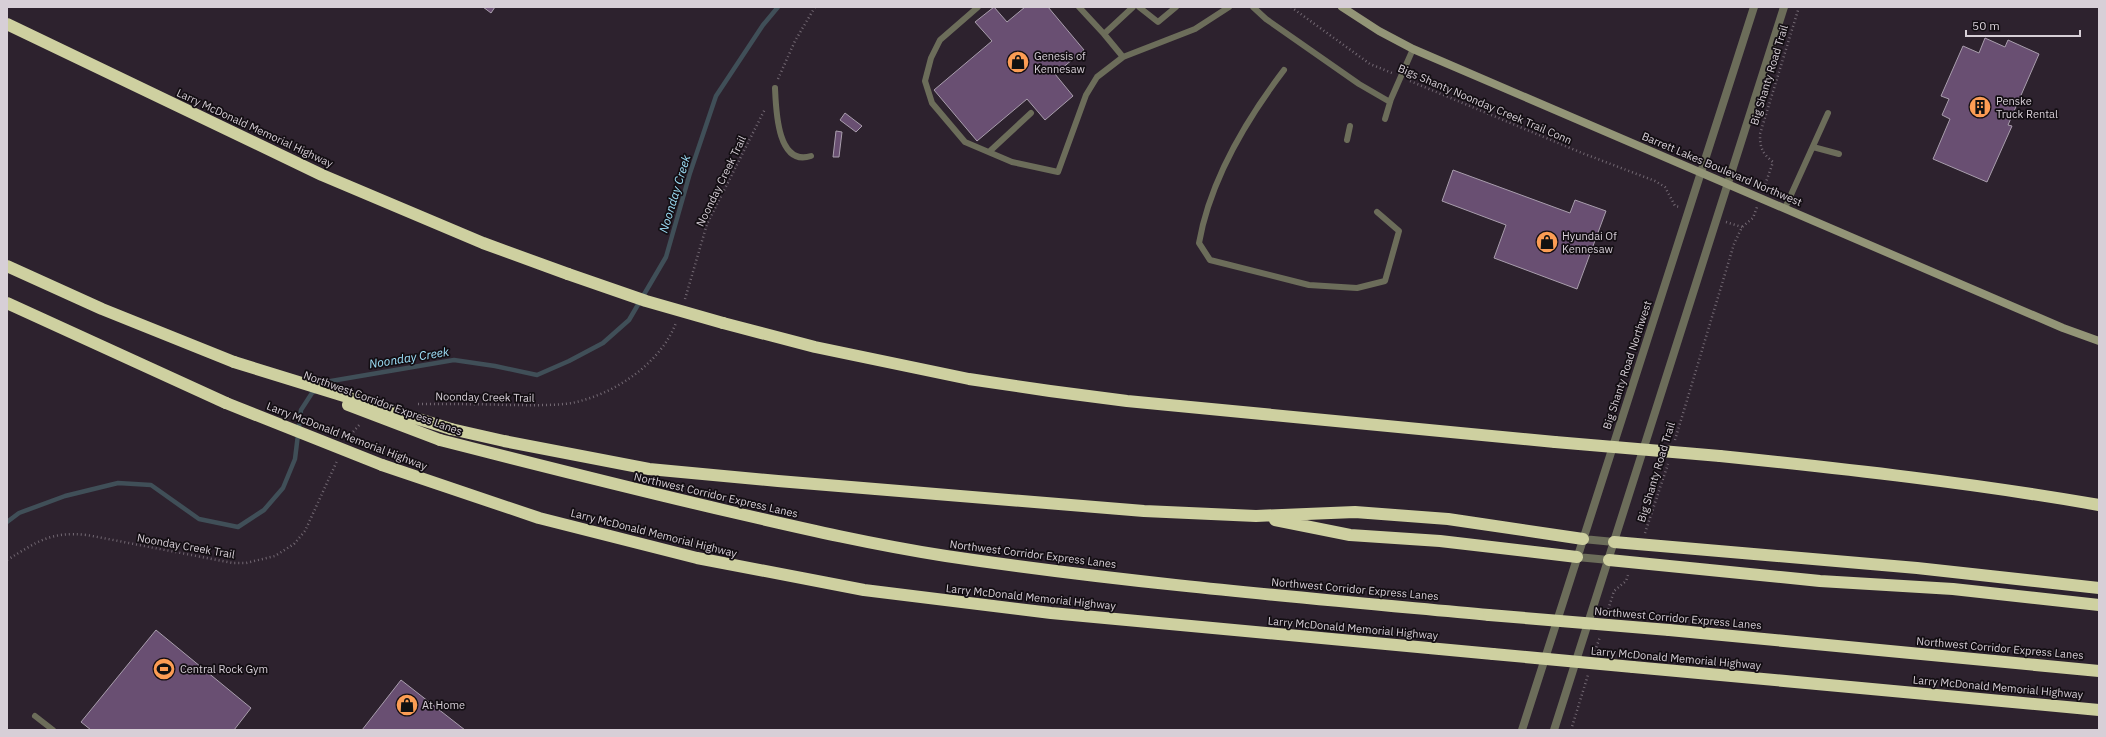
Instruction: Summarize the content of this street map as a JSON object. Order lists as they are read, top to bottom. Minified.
{"streets":{"highway":["Larry McDonald Memorial Highway","Northwest Corridor Express Lanes"],"main road":["Barrett Lakes Boulevard Northwest"],"street":["Big Shanty Road Northwest"],"path":["Big Shanty Road Trail","Bigs Shanty Noonday Creek Trail Conn","Noonday Creek Trail"]},"crossings":[["Barrett Lakes Boulevard Northwest","Big Shanty Road Northwest"]],"water":["Noonday Creek"],"places":{"shop":["Genesis of Kennesaw","Hyundai Of Kennesaw","At Home"],"building":["Penske Truck Rental"],"sports":["Central Rock Gym"]},"scale_bar":"50 m"}
